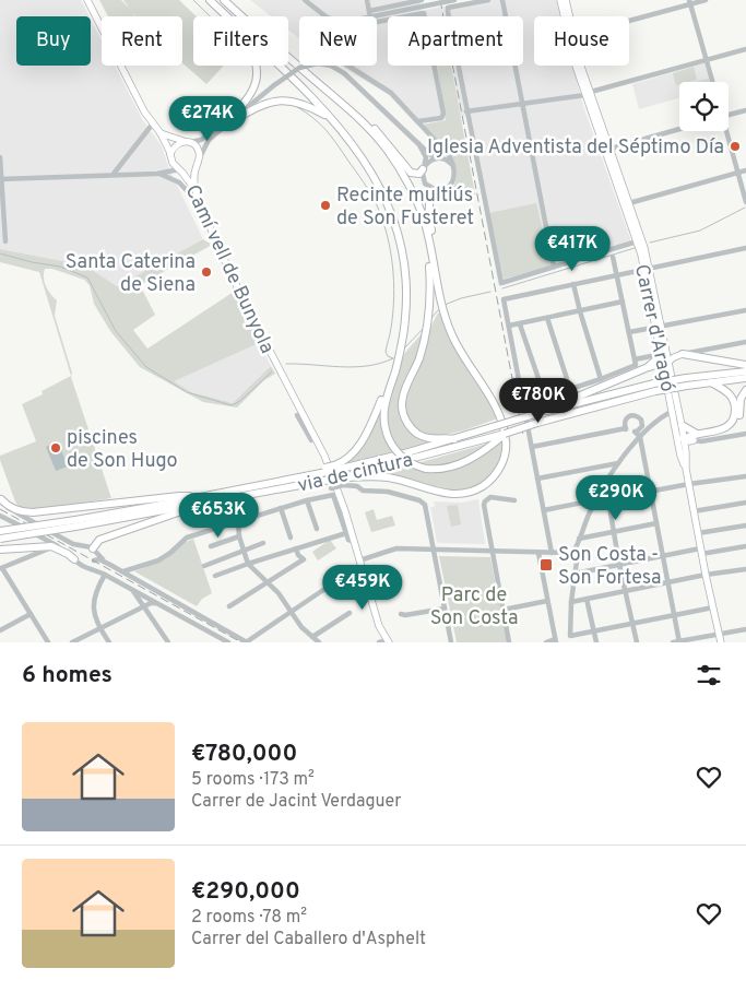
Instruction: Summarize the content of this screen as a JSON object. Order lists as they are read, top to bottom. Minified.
{"streets":{"highway":["via de cintura"],"main road":["Camí vell de Bunyola","Carrer d'Aragó"]},"parks":["Parc de Son Costa"],"places":{"other":["Iglesia Adventista del Séptimo Día","Recinte multiús de Son Fusteret","Santa Caterina de Siena","piscines de Son Hugo"],"transit":["Son Costa - Son Fortesa"]},"page":{"chip":["Buy","Rent","Filters","New","Apartment","House"],"price":["€274K","€417K","€780K","€290K","€653K","€459K"],"heading":"6 homes","list":[{"name":"€780,000","note":"5 rooms · 173 m² · Carrer de Jacint Verdaguer"},{"name":"€290,000","note":"2 rooms · 78 m² · Carrer del Caballero d'Asphelt"}]}}
